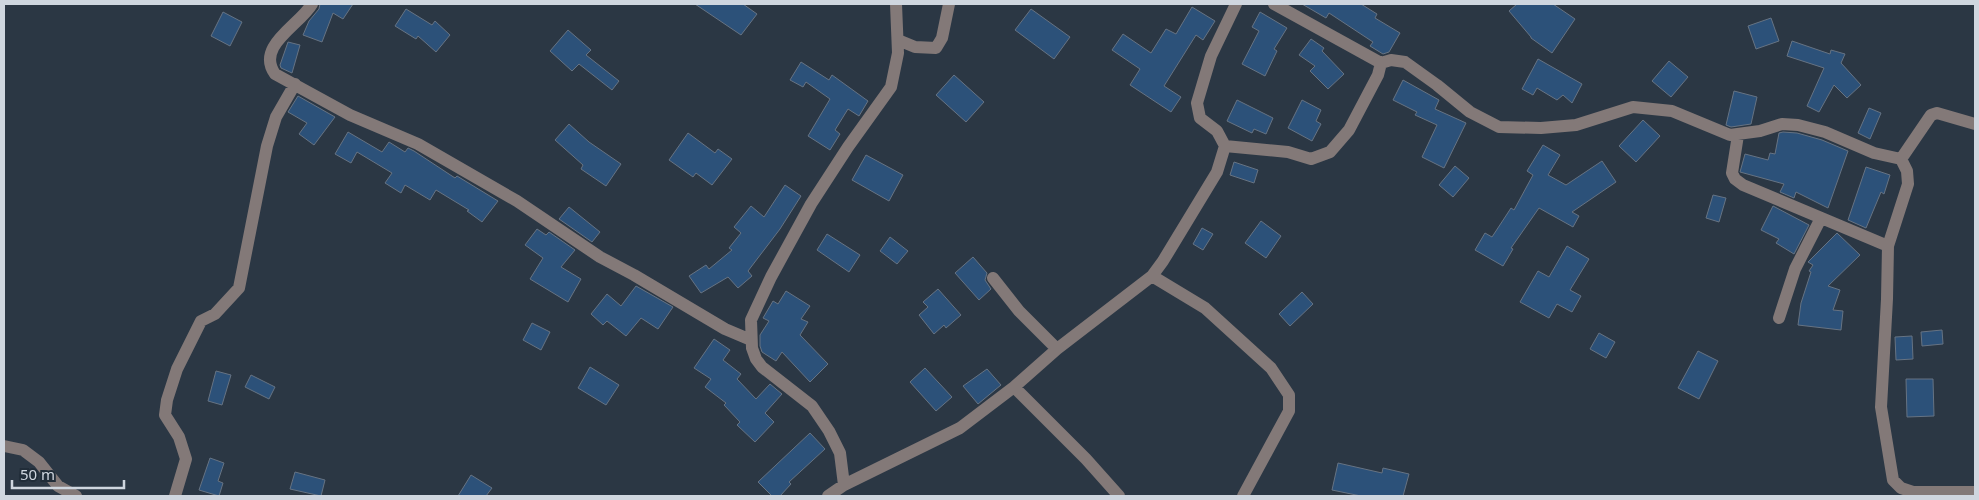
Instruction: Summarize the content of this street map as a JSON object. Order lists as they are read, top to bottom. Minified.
{"scale_bar":"50 m"}
